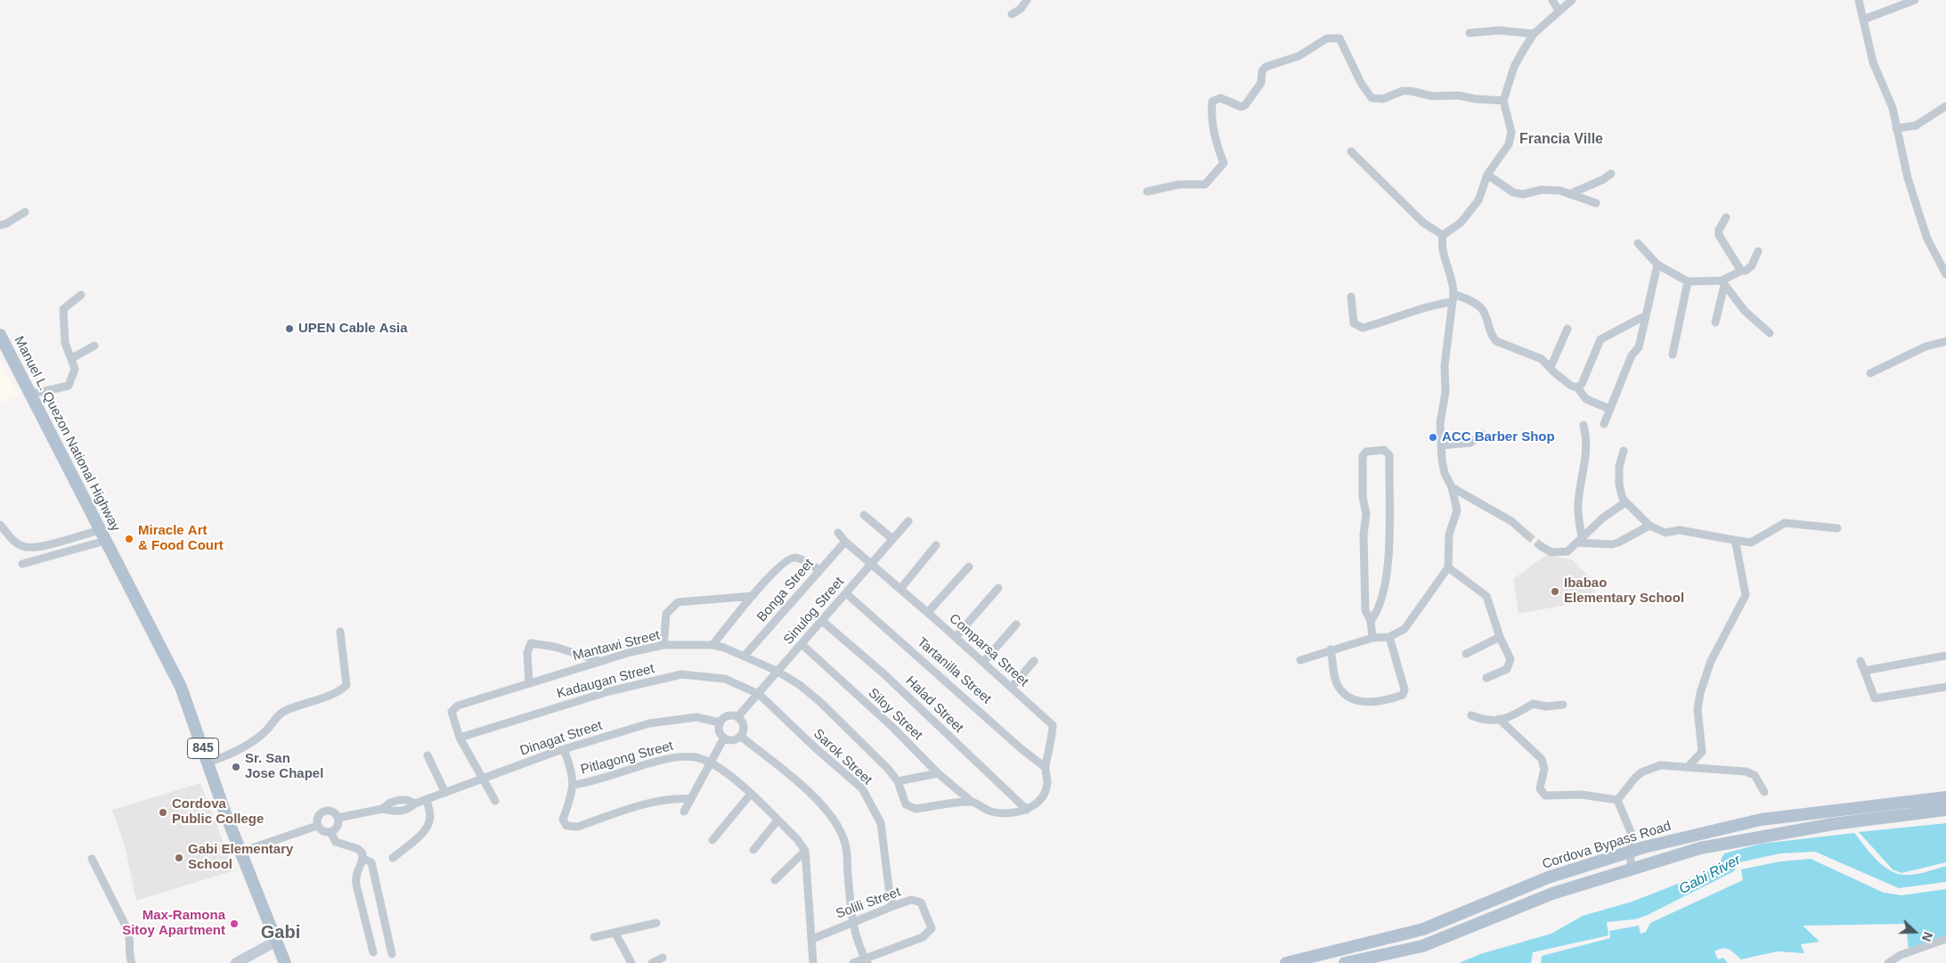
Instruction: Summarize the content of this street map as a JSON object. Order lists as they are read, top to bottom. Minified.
{"streets":{"main road":["Manuel L. Quezon National Highway","845","Cordova Bypass Road"],"street":["Bonga Street","Sinulog Street","Mantawi Street","Comparsa Street","Tartanilla Street","Kadaugan Street","Halad Street","Siloy Street","Dinagat Street","Sarok Street","Pitlagong Street","Solili Street"]},"crossings":[["Bonga Street","Mantawi Street"],["Bonga Street","Comparsa Street"],["Sinulog Street","Mantawi Street"],["Sinulog Street","Comparsa Street"],["Sinulog Street","Tartanilla Street"],["Sinulog Street","Kadaugan Street"],["Sinulog Street","Halad Street"],["Sinulog Street","Siloy Street"],["Sinulog Street","Dinagat Street"],["Sinulog Street","Sarok Street"],["Mantawi Street","Kadaugan Street"],["Mantawi Street","Dinagat Street"],["Comparsa Street","Tartanilla Street"],["Comparsa Street","Halad Street"],["Comparsa Street","Siloy Street"],["Kadaugan Street","Sarok Street"],["Halad Street","Siloy Street"],["Sarok Street","Solili Street"]],"districts":["Francia Ville","Gabi"],"water":["Gabi River"],"places":["UPEN Cable Asia","ACC Barber Shop","Miracle Art & Food Court","Ibabao Elementary School","Sr. San Jose Chapel","Cordova Public College","Gabi Elementary School","Max-Ramona Sitoy Apartment"],"north":"right"}
